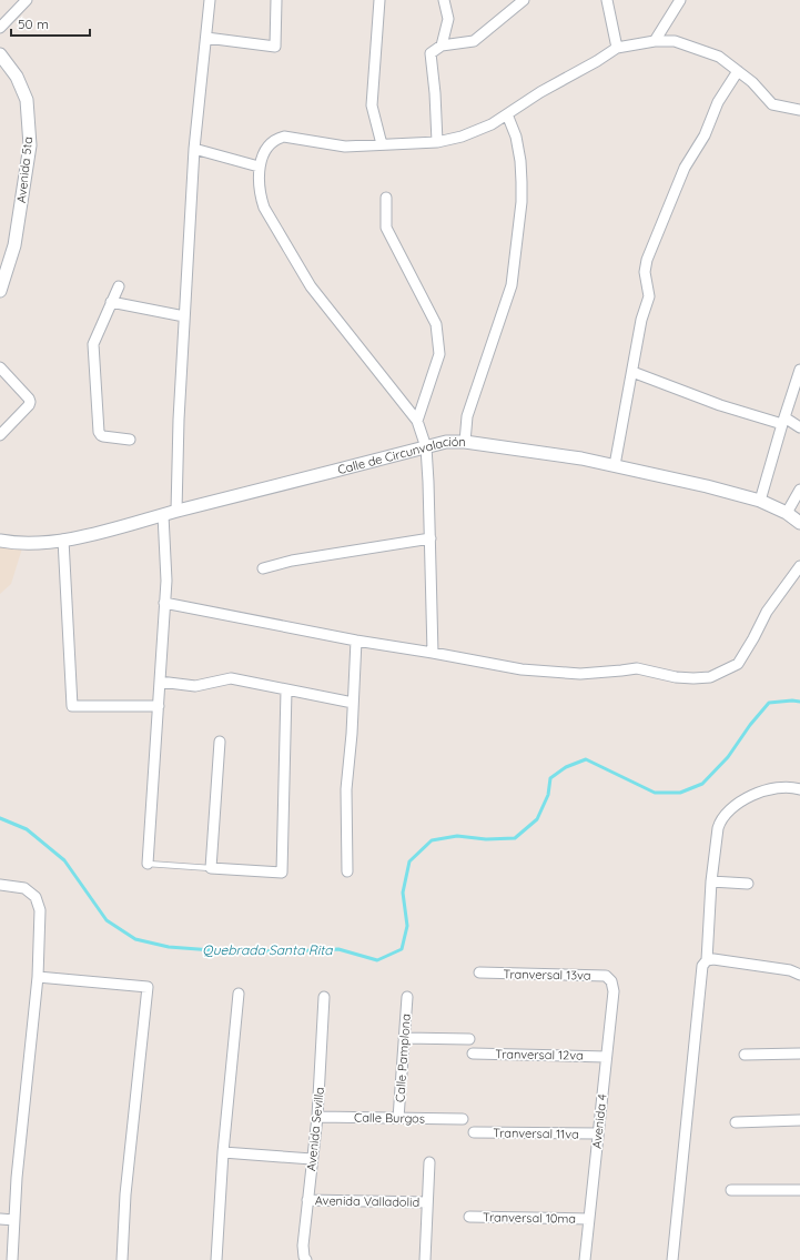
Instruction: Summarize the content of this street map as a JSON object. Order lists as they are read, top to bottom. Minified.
{"streets":{"street":["Avenida 5ta","Calle de Circunvalación","Tranversal 13va","Tranversal 12va","Calle Pamplona","Calle Burgos","Avenida 4","Avenida Sevilla","Tranversal 11va","Avenida Valladolid","Tranversal 10ma"]},"crossings":[["Tranversal 13va","Avenida 4"],["Tranversal 12va","Avenida 4"],["Calle Pamplona","Calle Burgos"],["Calle Burgos","Avenida Sevilla"],["Avenida 4","Tranversal 11va"],["Avenida 4","Tranversal 10ma"],["Avenida Sevilla","Avenida Valladolid"]],"water":["Quebrada Santa Rita"],"scale_bar":"50 m"}
